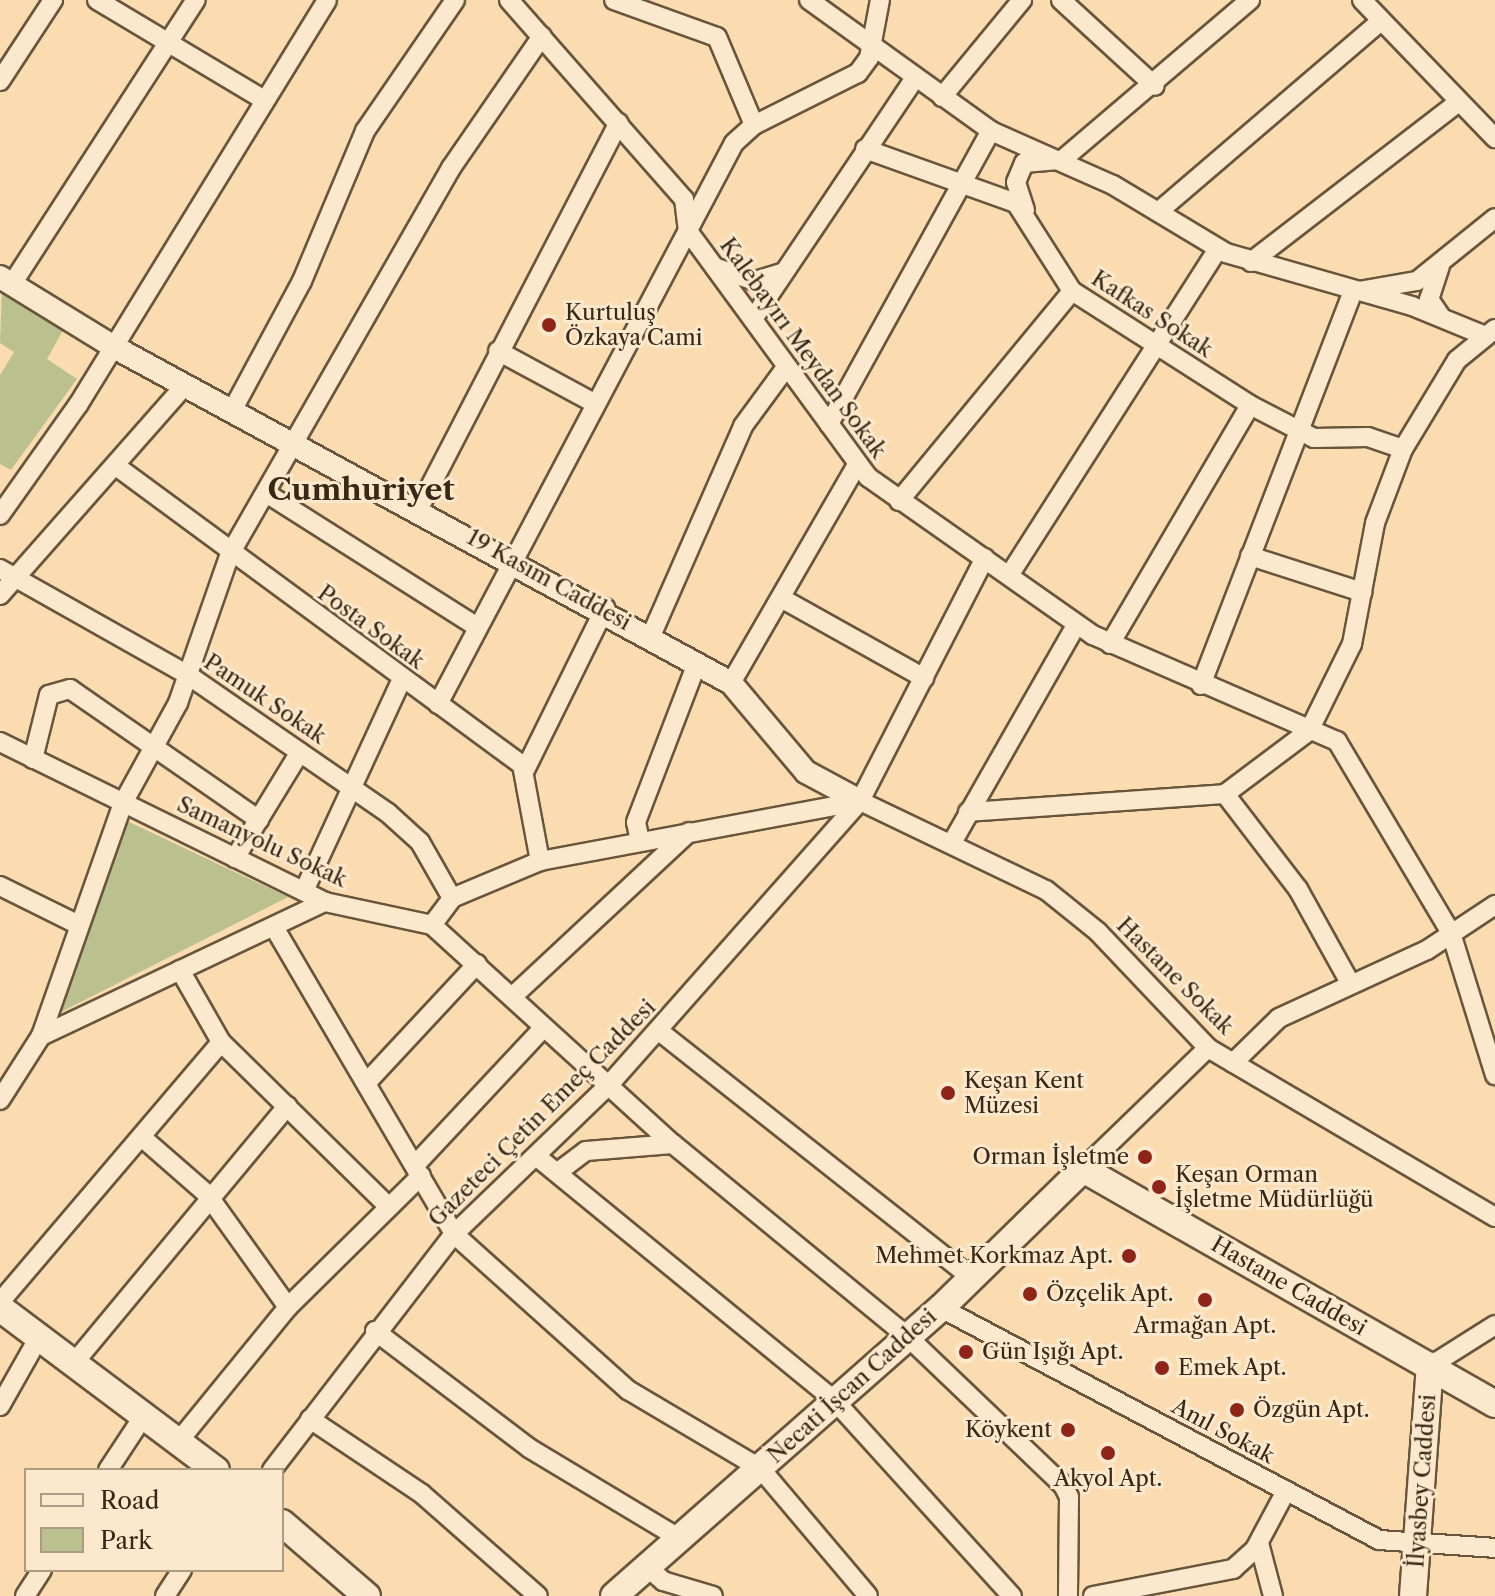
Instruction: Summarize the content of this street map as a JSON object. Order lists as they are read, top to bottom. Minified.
{"streets":{"main road":["Hastane Caddesi","Necati İşcan Caddesi","İlyasbey Caddesi"],"street":["Kafkas Sokak","Kalebayırı Meydan Sokak","19 Kasım Caddesi","Posta Sokak","Pamuk Sokak","Samanyolu Sokak","Hastane Sokak","Gazeteci Çetin Emeç Caddesi","Anıl Sokak"]},"crossings":[["Kalebayırı Meydan Sokak","Gazeteci Çetin Emeç Caddesi"],["19 Kasım Caddesi","Hastane Sokak"],["19 Kasım Caddesi","Gazeteci Çetin Emeç Caddesi"],["Samanyolu Sokak","Gazeteci Çetin Emeç Caddesi"],["Samanyolu Sokak","Necati İşcan Caddesi"],["Hastane Sokak","Gazeteci Çetin Emeç Caddesi"],["Hastane Caddesi","Necati İşcan Caddesi"],["Hastane Caddesi","İlyasbey Caddesi"],["Necati İşcan Caddesi","Anıl Sokak"],["Anıl Sokak","İlyasbey Caddesi"]],"districts":["Cumhuriyet"],"places":["Kurtuluş Özkaya Cami","Keşan Kent Müzesi","Orman İşletme","Keşan Orman İşletme Müdürlüğü","Mehmet Korkmaz Apt.","Özçelik Apt.","Armağan Apt.","Gün Işığı Apt.","Emek Apt.","Özgün Apt.","Köykent","Akyol Apt."],"legend":["Road","Park"]}
